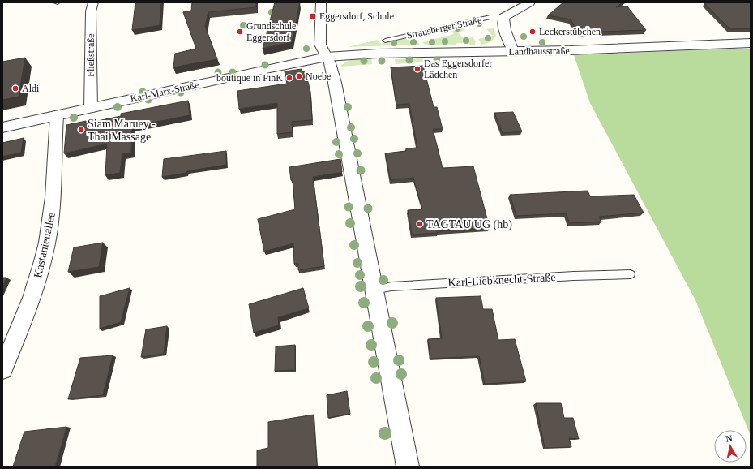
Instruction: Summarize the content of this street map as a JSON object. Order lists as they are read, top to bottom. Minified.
{"streets":{"street":["Strausberger Straße","Landhausstraße","Fließstraße","Karl-Marx-Straße","Kastanienallee"],"lane":["Karl-Liebknecht-Straße"]},"crossings":[["Landhausstraße","Karl-Marx-Straße"],["Fließstraße","Karl-Marx-Straße"],["Karl-Marx-Straße","Kastanienallee"]],"places":{"transit":["Eggersdorf, Schule"],"other":["Grundschule Eggersdorf","Leckerstübchen","Das Eggersdorfer Lädchen","Noebe","boutique in PinK","Aldi","Siam Maruey - Thai Massage","TAGTAU UG (hb)"]},"north":"top"}
